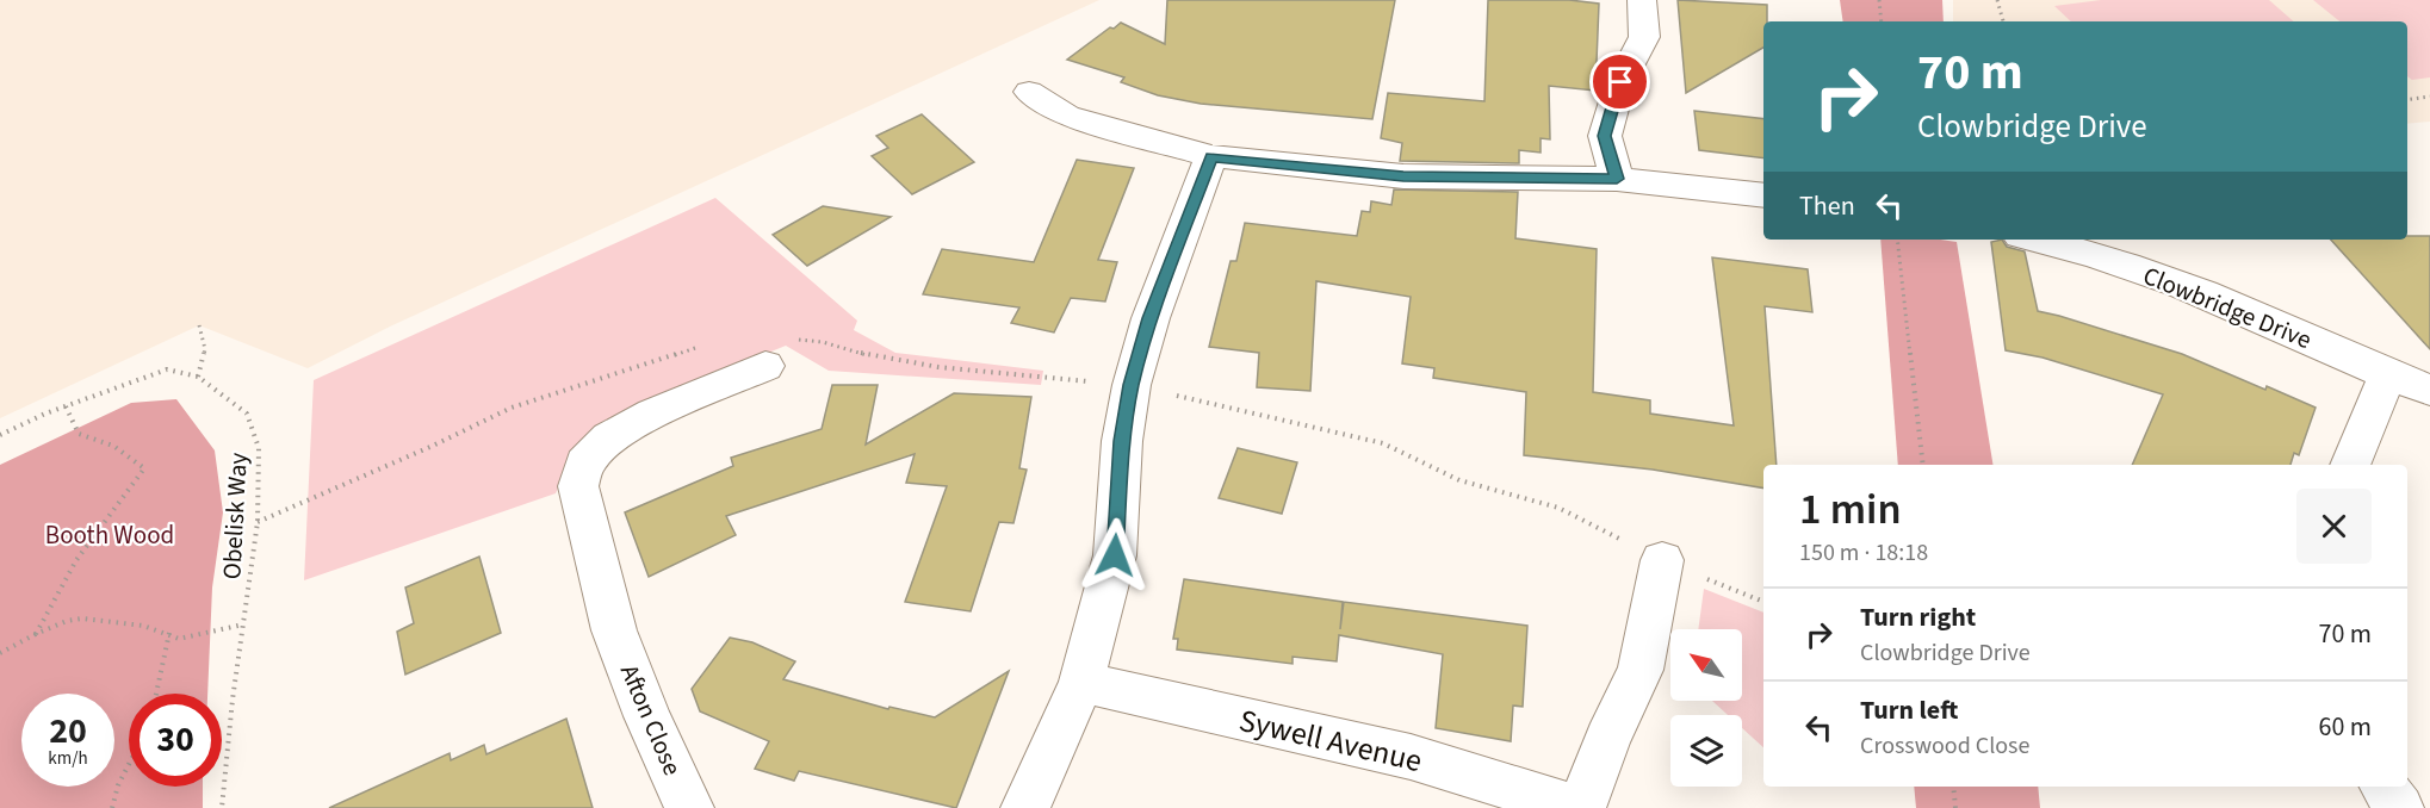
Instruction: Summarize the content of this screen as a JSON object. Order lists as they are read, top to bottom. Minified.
{"streets":{"street":["Clowbridge Drive","Afton Close","Sywell Avenue"],"path":["Obelisk Way"]},"parks":["Booth Wood"],"north":"top left","page":{"turn":["70 m","Clowbridge Drive"],"then":"Then","heading":["1 min","150 m · 18:18"],"list":[{"name":"Turn right","note":"Clowbridge Drive","value":"70 m"},{"name":"Turn left","note":"Crosswood Close","value":"60 m"}],"speed":"20 km/h","limit":"30"}}
